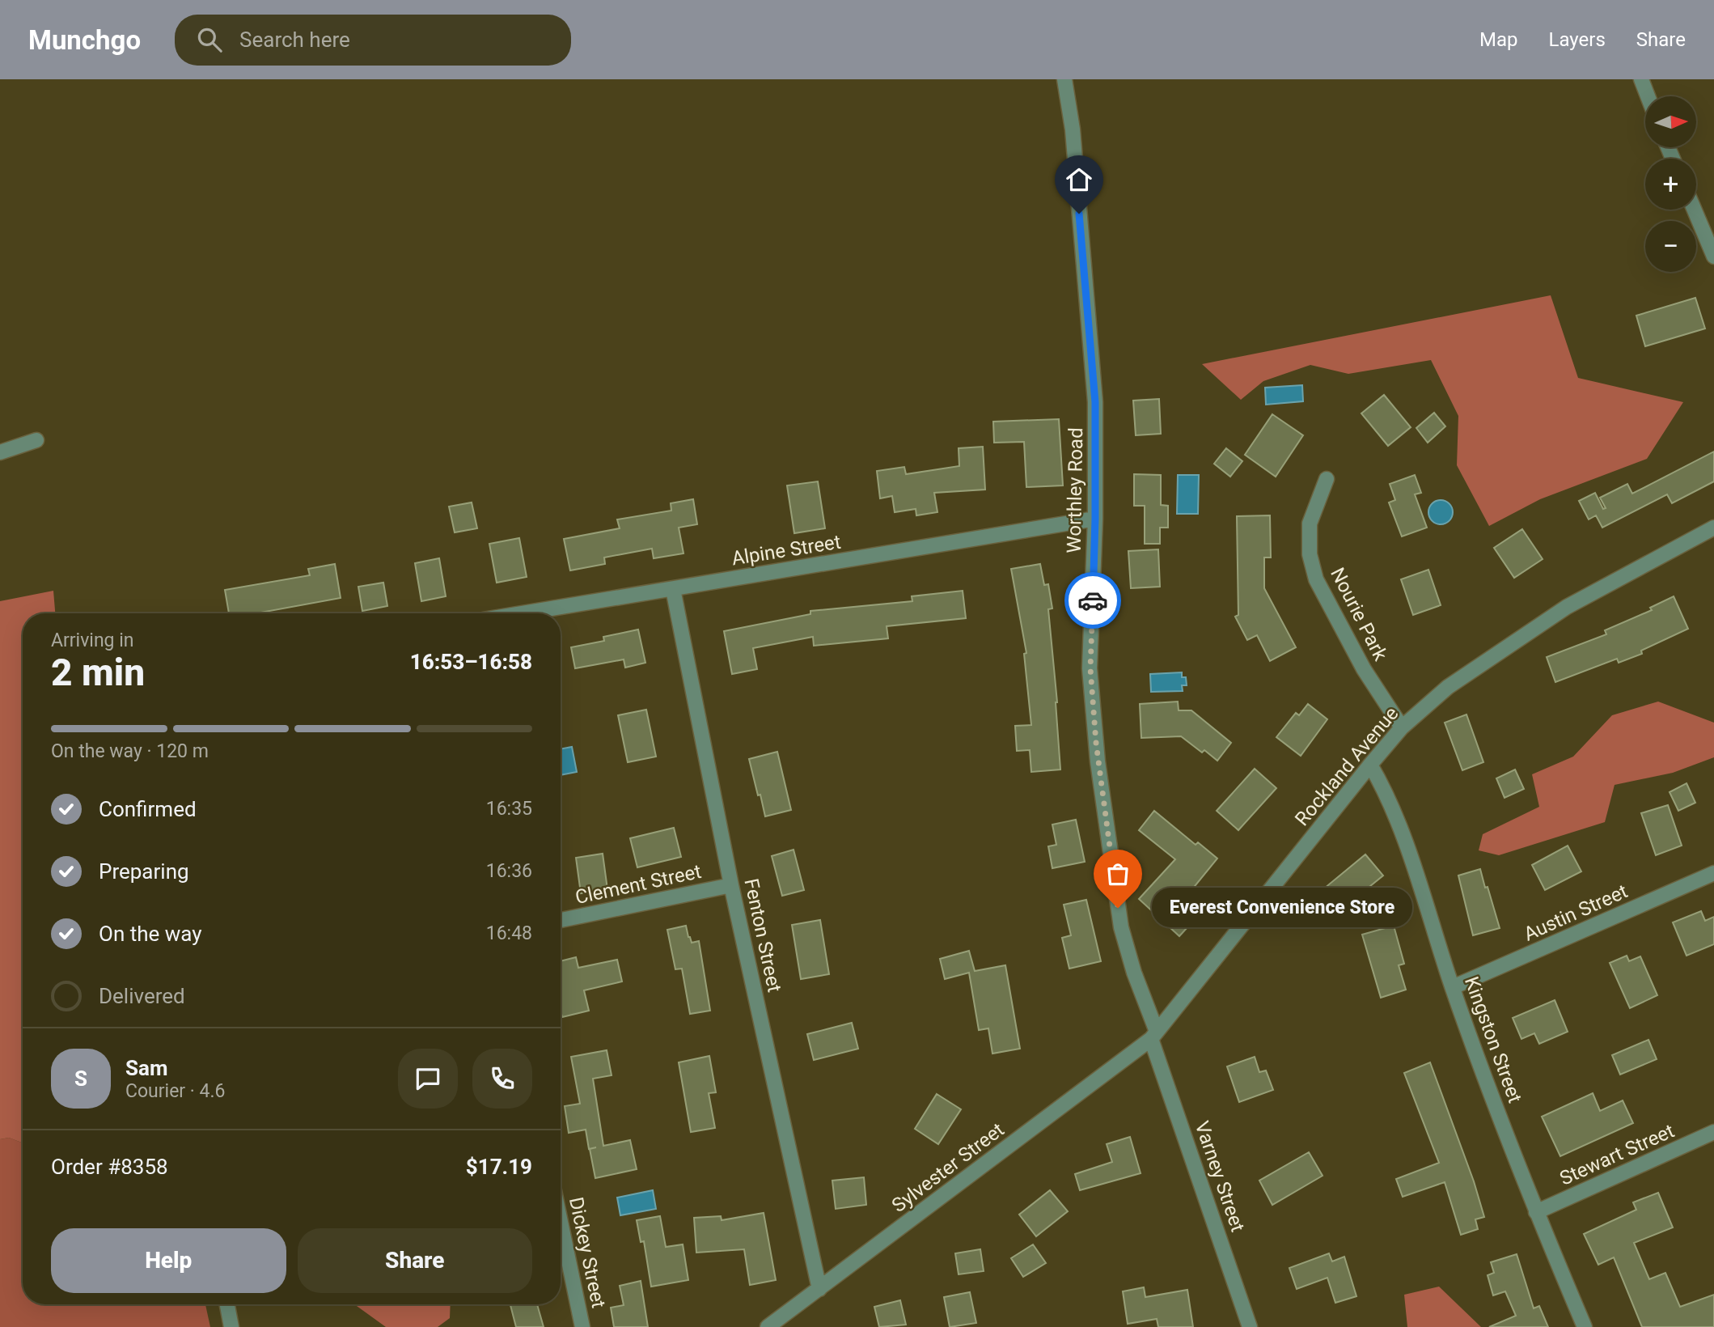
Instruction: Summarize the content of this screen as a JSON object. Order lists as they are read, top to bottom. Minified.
{"streets":{"street":["Worthley Road","Alpine Street","Nourie Park","Rockland Avenue","Clement Street","Austin Street","Fenton Street","Kingston Street","Stewart Street","Sylvester Street","Varney Street","Dickey Street"]},"crossings":[["Worthley Road","Alpine Street"],["Worthley Road","Rockland Avenue"],["Worthley Road","Sylvester Street"],["Worthley Road","Varney Street"],["Alpine Street","Fenton Street"],["Nourie Park","Rockland Avenue"],["Rockland Avenue","Kingston Street"],["Rockland Avenue","Sylvester Street"],["Rockland Avenue","Varney Street"],["Clement Street","Fenton Street"],["Austin Street","Kingston Street"],["Fenton Street","Sylvester Street"],["Kingston Street","Stewart Street"],["Sylvester Street","Varney Street"]],"places":["Everest Convenience Store"],"north":"right","page":{"header":"Munchgo","search":"Search here","nav":["Map","Layers","Share"],"map_buttons":["+","−"],"heading":["2 min","Arriving in","16:53–16:58"],"panel":["Sam","Courier · 4.6","Order #8358","$17.19"],"bar":"On the way · 120 m","list":[["Confirmed","16:35"],["Preparing","16:36"],["On the way","16:48"],"Delivered"],"bubble":"Everest Convenience Store","round":"S","buttons":["Help","Share"]}}
